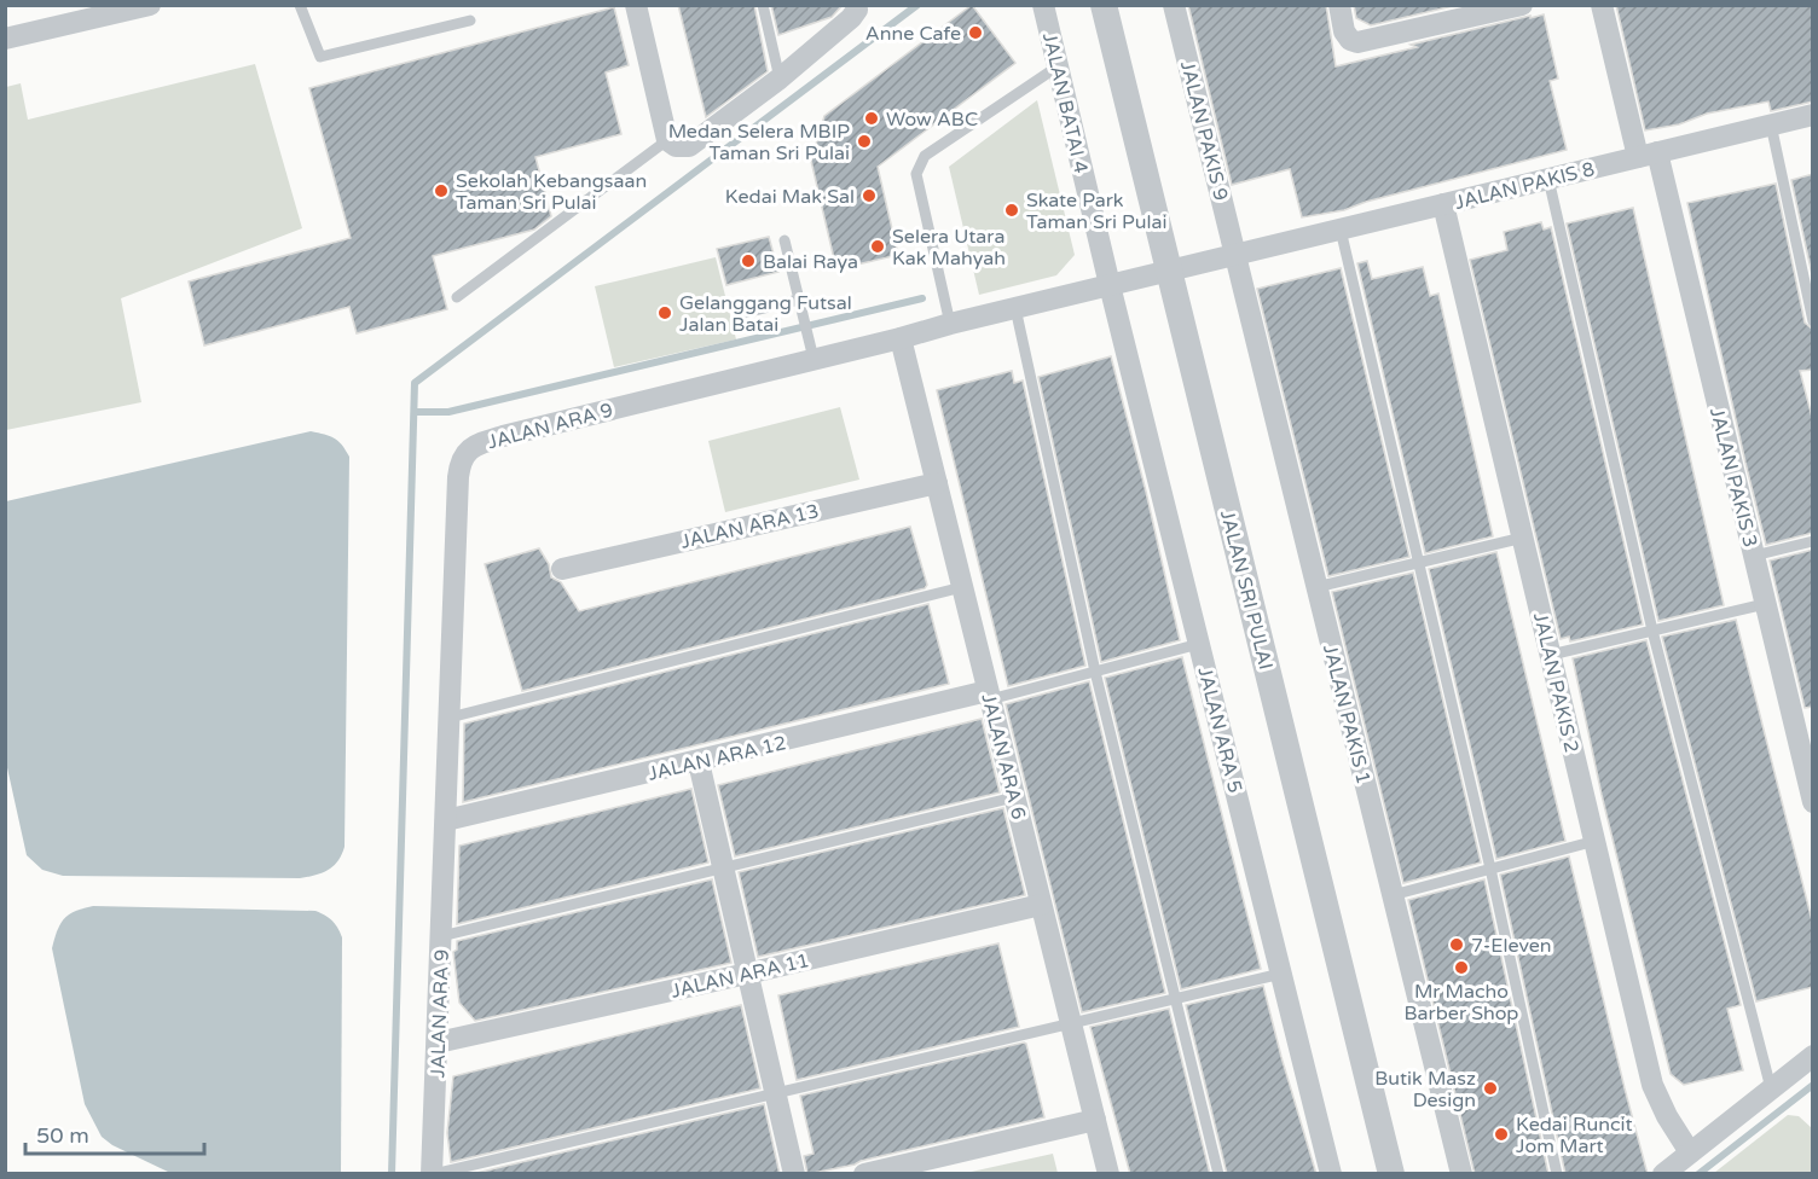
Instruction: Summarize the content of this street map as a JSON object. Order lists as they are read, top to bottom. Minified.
{"streets":{"street":["JALAN BATAI 4","JALAN PAKIS 9","JALAN PAKIS 8","JALAN ARA 9","JALAN PAKIS 3","JALAN ARA 13","JALAN SRI PULAI","JALAN PAKIS 2","JALAN PAKIS 1","JALAN ARA 5","JALAN ARA 6","JALAN ARA 12","JALAN ARA 11"]},"crossings":[["JALAN BATAI 4","JALAN ARA 9"],["JALAN BATAI 4","JALAN ARA 5"],["JALAN PAKIS 9","JALAN PAKIS 8"],["JALAN PAKIS 9","JALAN PAKIS 1"],["JALAN PAKIS 8","JALAN ARA 9"],["JALAN PAKIS 8","JALAN PAKIS 3"],["JALAN PAKIS 8","JALAN SRI PULAI"],["JALAN PAKIS 8","JALAN PAKIS 2"],["JALAN PAKIS 8","JALAN PAKIS 1"],["JALAN ARA 9","JALAN SRI PULAI"],["JALAN ARA 9","JALAN ARA 5"],["JALAN ARA 9","JALAN ARA 6"],["JALAN ARA 9","JALAN ARA 12"],["JALAN ARA 9","JALAN ARA 11"],["JALAN ARA 13","JALAN ARA 6"],["JALAN ARA 6","JALAN ARA 12"],["JALAN ARA 6","JALAN ARA 11"]],"places":["Anne Cafe","Wow ABC","Medan Selera MBIP Taman Sri Pulai","Sekolah Kebangsaan Taman Sri Pulai","Kedai Mak Sal","Skate Park Taman Sri Pulai","Selera Utara Kak Mahyah","Balai Raya","Gelanggang Futsal Jalan Batai","7-Eleven","Mr Macho Barber Shop","Butik Masz Design","Kedai Runcit Jom Mart"],"scale_bar":"50 m"}
